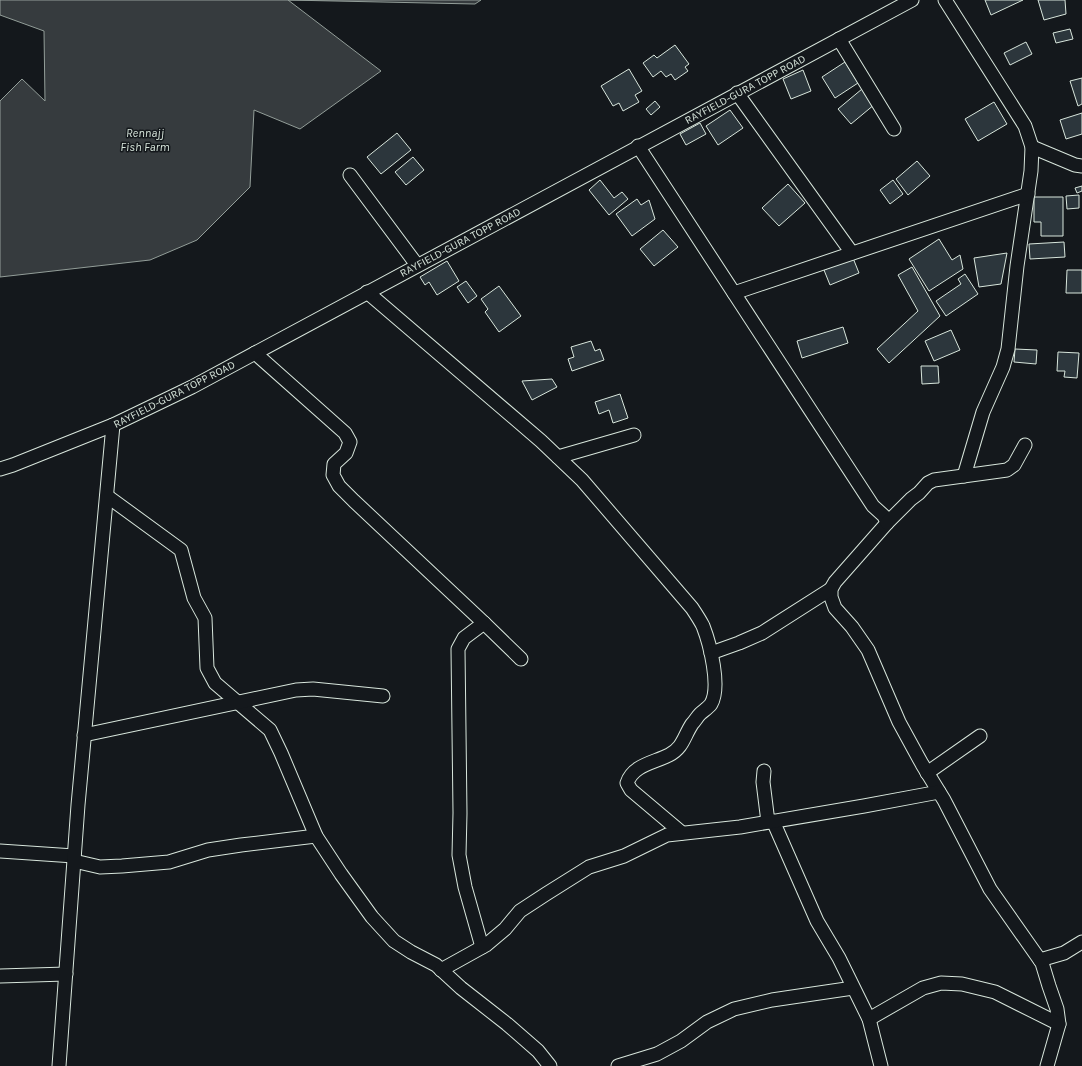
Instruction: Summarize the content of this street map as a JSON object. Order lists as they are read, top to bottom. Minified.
{"streets":{"street":["RAYFIELD-GURA TOPP ROAD"]},"water":["Rennajj Fish Farm"]}
